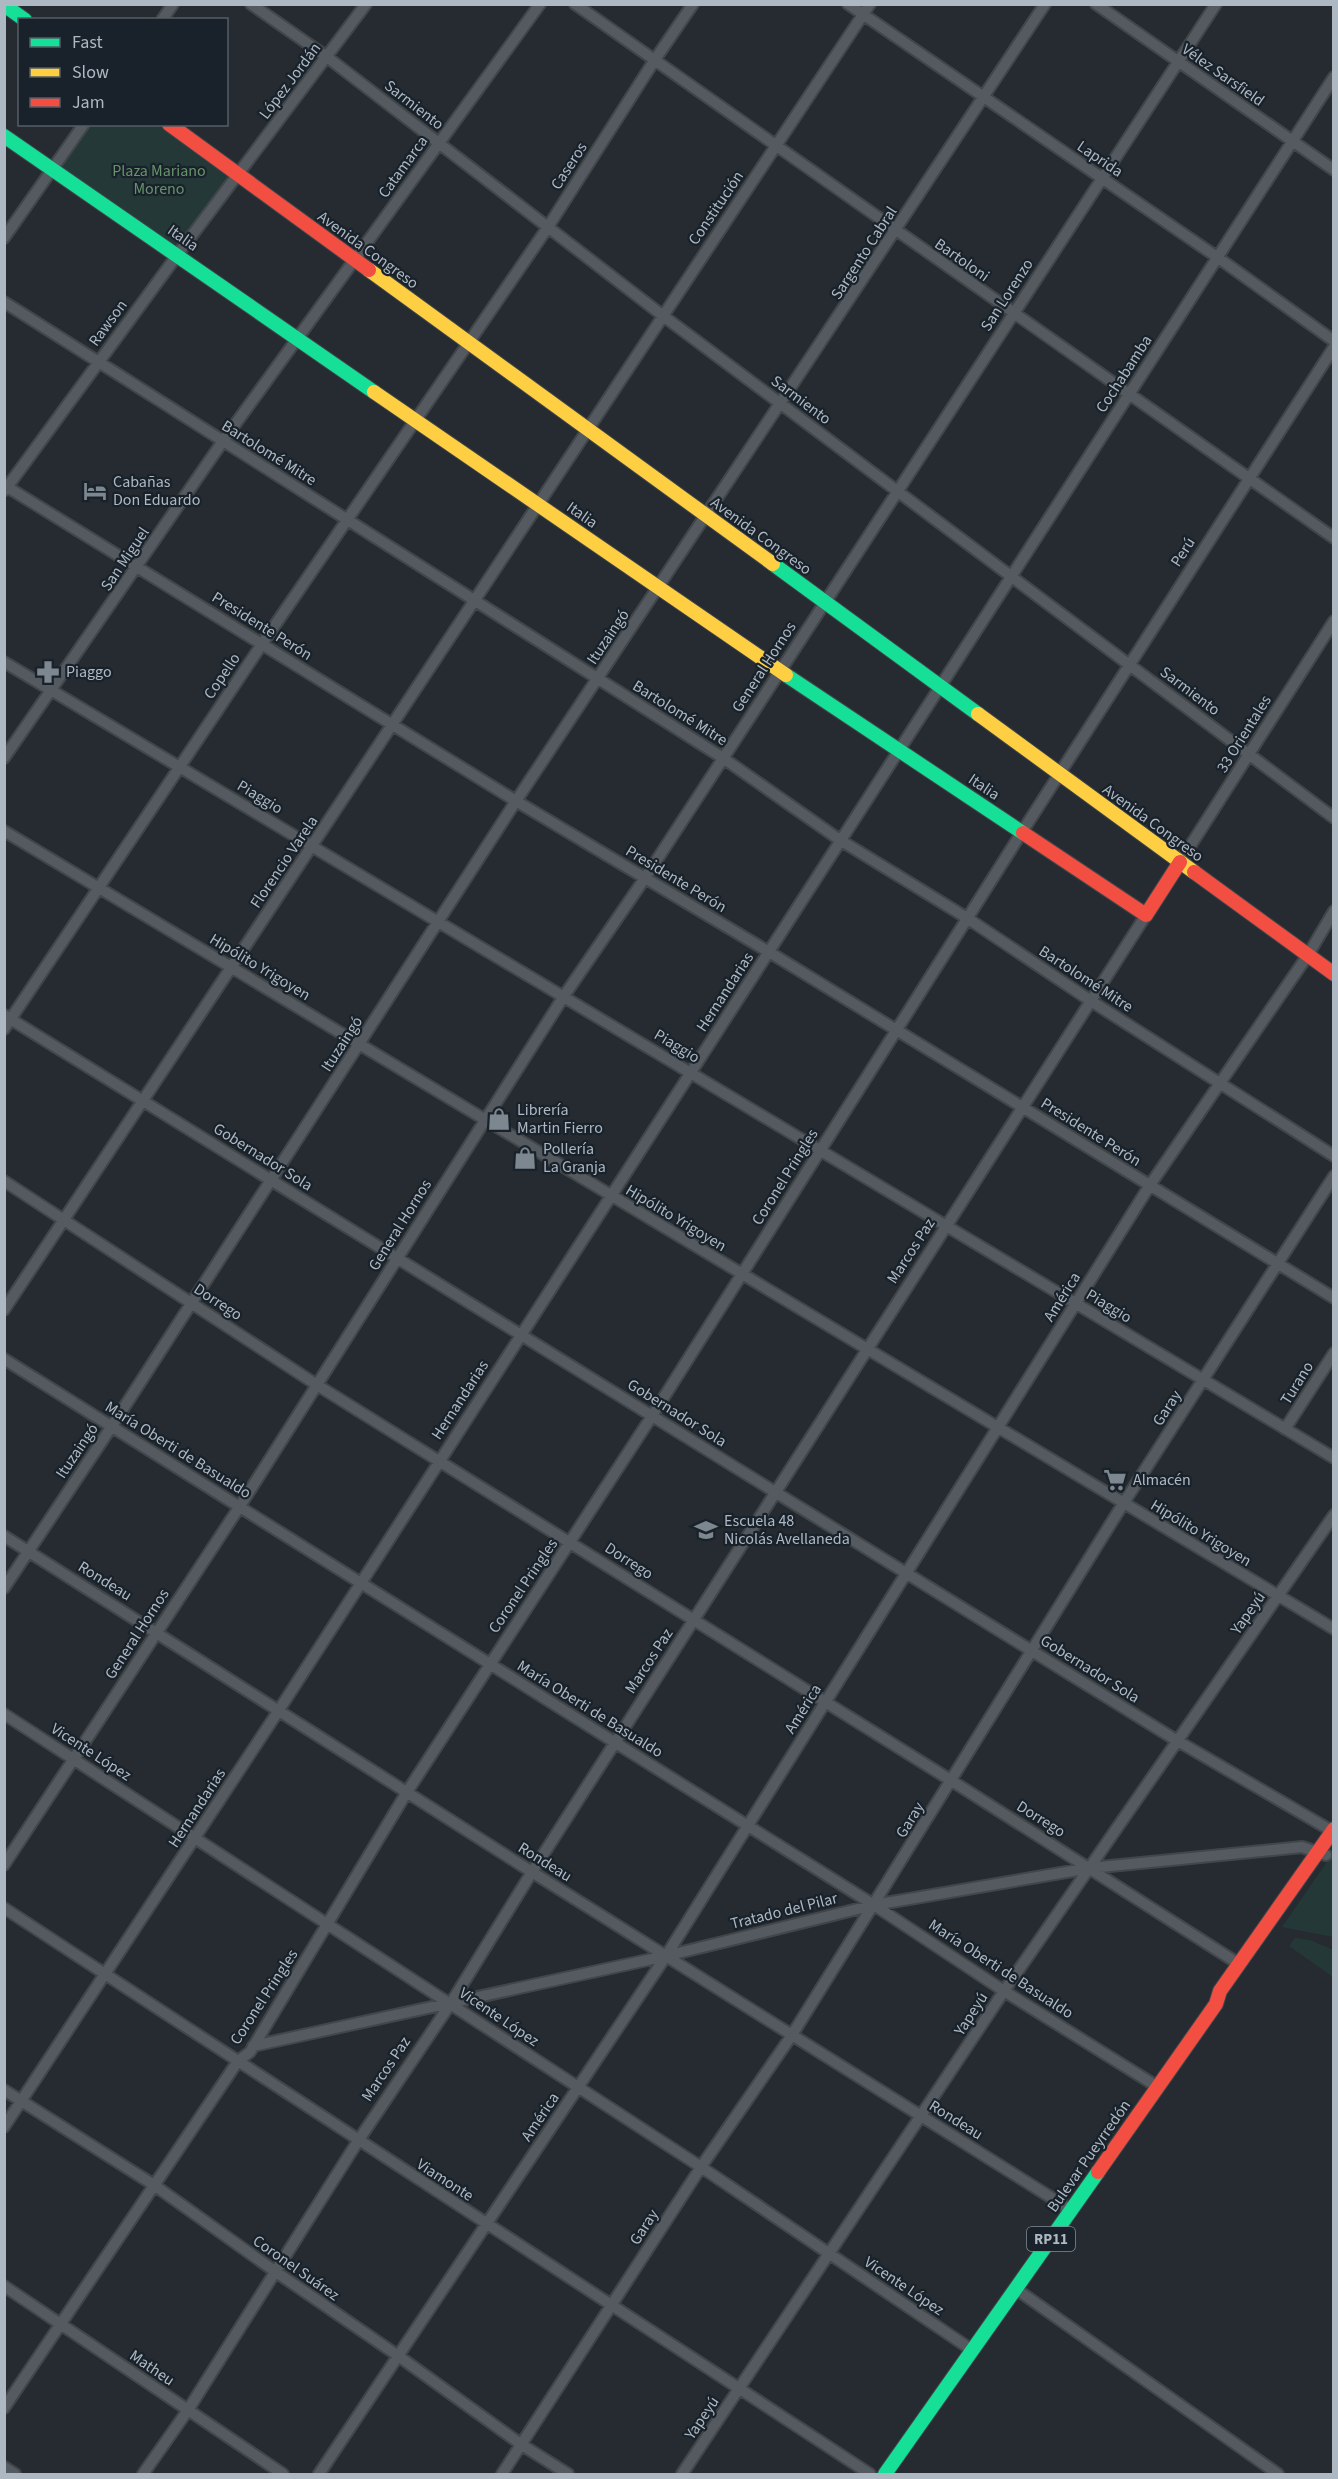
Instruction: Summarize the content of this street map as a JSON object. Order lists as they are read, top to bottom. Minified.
{"streets":{"street":["Vélez Sarsfield","López Jordán","Sarmiento","Laprida","Caseros","Catamarca","Constitución","Italia","Avenida Congreso","Sargento Cabral","Bartoloni","San Lorenzo","Rawson","Cochabamba","Bartolomé Mitre","Perú","San Miguel","Presidente Perón","Ituzaingó","General Hornos","Copello","33 Orientales","Piaggio","Florencio Varela","Hipólito Yrigoyen","Hernandarias","Gobernador Sola","Coronel Pringles","Marcos Paz","América","Dorrego","Turano","Garay","María Oberti de Basualdo","Rondeau","Yapeyú","Vicente López","Tratado del Pilar","Bulevar Pueyrredón","Viamonte","RP11","Coronel Suárez","Matheu"]},"crossings":[["Vélez Sarsfield","San Lorenzo"],["Vélez Sarsfield","Cochabamba"],["López Jordán","Sarmiento"],["López Jordán","Avenida Congreso"],["López Jordán","Rawson"],["Sarmiento","Caseros"],["Sarmiento","Catamarca"],["Sarmiento","Constitución"],["Sarmiento","Sargento Cabral"],["Sarmiento","San Lorenzo"],["Sarmiento","Cochabamba"],["Sarmiento","Perú"],["Sarmiento","33 Orientales"],["Laprida","Constitución"],["Laprida","Sargento Cabral"],["Laprida","San Lorenzo"],["Laprida","Cochabamba"],["Caseros","Avenida Congreso"],["Caseros","Bartoloni"],["Caseros","Copello"],["Catamarca","Avenida Congreso"],["Catamarca","San Miguel"],["Constitución","Avenida Congreso"],["Constitución","Bartoloni"],["Constitución","Florencio Varela"],["Italia","Rawson"],["Italia","San Miguel"],["Italia","Ituzaingó"],["Italia","General Hornos"],["Italia","Copello"],["Italia","Florencio Varela"],["Italia","Hernandarias"],["Italia","Coronel Pringles"],["Italia","Marcos Paz"],["Avenida Congreso","Sargento Cabral"],["Avenida Congreso","San Lorenzo"],["Avenida Congreso","Rawson"],["Avenida Congreso","Cochabamba"],["Avenida Congreso","Perú"],["Avenida Congreso","San Miguel"],["Avenida Congreso","Ituzaingó"],["Avenida Congreso","General Hornos"],["Avenida Congreso","Copello"],["Avenida Congreso","33 Orientales"],["Avenida Congreso","Florencio Varela"],["Avenida Congreso","Hernandarias"],["Avenida Congreso","Coronel Pringles"],["Avenida Congreso","Marcos Paz"],["Avenida Congreso","América"],["Sargento Cabral","Bartoloni"],["Sargento Cabral","Ituzaingó"],["Bartoloni","San Lorenzo"],["Bartoloni","Cochabamba"],["Bartoloni","Perú"],["San Lorenzo","General Hornos"],["Rawson","Bartolomé Mitre"],["Rawson","Presidente Perón"],["Cochabamba","Hernandarias"],["Bartolomé Mitre","San Miguel"],["Bartolomé Mitre","Ituzaingó"],["Bartolomé Mitre","General Hornos"],["Bartolomé Mitre","Copello"],["Bartolomé Mitre","Florencio Varela"],["Bartolomé Mitre","Hernandarias"],["Bartolomé Mitre","Coronel Pringles"],["Bartolomé Mitre","Marcos Paz"],["Bartolomé Mitre","América"],["Perú","Coronel Pringles"],["San Miguel","Presidente Perón"],["San Miguel","Piaggio"],["Presidente Perón","Ituzaingó"],["Presidente Perón","General Hornos"],["Presidente Perón","Copello"],["Presidente Perón","Florencio Varela"],["Presidente Perón","Hernandarias"],["Presidente Perón","Coronel Pringles"],["Presidente Perón","Marcos Paz"],["Presidente Perón","América"],["Presidente Perón","Garay"],["Ituzaingó","Piaggio"],["Ituzaingó","Hipólito Yrigoyen"],["Ituzaingó","Gobernador Sola"],["Ituzaingó","Dorrego"],["Ituzaingó","María Oberti de Basualdo"],["Ituzaingó","Rondeau"],["General Hornos","Piaggio"],["General Hornos","Hipólito Yrigoyen"],["General Hornos","Gobernador Sola"],["General Hornos","Dorrego"],["General Hornos","María Oberti de Basualdo"],["General Hornos","Rondeau"],["General Hornos","Vicente López"],["Copello","Piaggio"],["Copello","Hipólito Yrigoyen"],["Copello","Gobernador Sola"],["33 Orientales","Marcos Paz"],["Piaggio","Florencio Varela"],["Piaggio","Hernandarias"],["Piaggio","Coronel Pringles"],["Piaggio","Marcos Paz"],["Piaggio","América"],["Piaggio","Turano"],["Piaggio","Garay"],["Florencio Varela","Hipólito Yrigoyen"],["Florencio Varela","Gobernador Sola"],["Florencio Varela","Dorrego"],["Hipólito Yrigoyen","Hernandarias"],["Hipólito Yrigoyen","Coronel Pringles"],["Hipólito Yrigoyen","Marcos Paz"],["Hipólito Yrigoyen","América"],["Hipólito Yrigoyen","Garay"],["Hipólito Yrigoyen","Yapeyú"],["Hernandarias","Gobernador Sola"],["Hernandarias","Dorrego"],["Hernandarias","María Oberti de Basualdo"],["Hernandarias","Rondeau"],["Hernandarias","Vicente López"],["Hernandarias","Viamonte"],["Hernandarias","Coronel Suárez"],["Gobernador Sola","Coronel Pringles"],["Gobernador Sola","Marcos Paz"],["Gobernador Sola","América"],["Gobernador Sola","Garay"],["Gobernador Sola","Yapeyú"],["Gobernador Sola","Tratado del Pilar"],["Gobernador Sola","Bulevar Pueyrredón"],["Coronel Pringles","Dorrego"],["Coronel Pringles","María Oberti de Basualdo"],["Coronel Pringles","Rondeau"],["Coronel Pringles","Vicente López"],["Coronel Pringles","Tratado del Pilar"],["Coronel Pringles","Viamonte"],["Coronel Pringles","Coronel Suárez"],["Coronel Pringles","Matheu"],["Marcos Paz","Dorrego"],["Marcos Paz","María Oberti de Basualdo"],["Marcos Paz","Rondeau"],["Marcos Paz","Vicente López"],["Marcos Paz","Tratado del Pilar"],["Marcos Paz","Viamonte"],["Marcos Paz","Coronel Suárez"],["Marcos Paz","Matheu"],["América","Dorrego"],["América","María Oberti de Basualdo"],["América","Rondeau"],["América","Vicente López"],["América","Tratado del Pilar"],["América","Viamonte"],["América","Coronel Suárez"],["Dorrego","Garay"],["Dorrego","Yapeyú"],["Dorrego","Tratado del Pilar"],["Dorrego","Bulevar Pueyrredón"],["Garay","María Oberti de Basualdo"],["Garay","Rondeau"],["Garay","Vicente López"],["Garay","Tratado del Pilar"],["Garay","Viamonte"],["Garay","Coronel Suárez"],["María Oberti de Basualdo","Yapeyú"],["María Oberti de Basualdo","Tratado del Pilar"],["María Oberti de Basualdo","Bulevar Pueyrredón"],["Rondeau","Yapeyú"],["Rondeau","Tratado del Pilar"],["Rondeau","Bulevar Pueyrredón"],["Yapeyú","Vicente López"],["Yapeyú","Tratado del Pilar"],["Yapeyú","Viamonte"],["Vicente López","Tratado del Pilar"],["Vicente López","Bulevar Pueyrredón"],["Tratado del Pilar","Bulevar Pueyrredón"]],"parks":["Plaza Mariano Moreno"],"places":{"hotel":["Cabañas Don Eduardo"],"pharmacy":["Piaggo"],"shop":["Librería Martin Fierro","Pollería La Granja"],"supermarket":["Almacén"],"school or university":["Escuela 48 Nicolás Avellaneda"]},"legend":["Fast","Slow","Jam"]}
